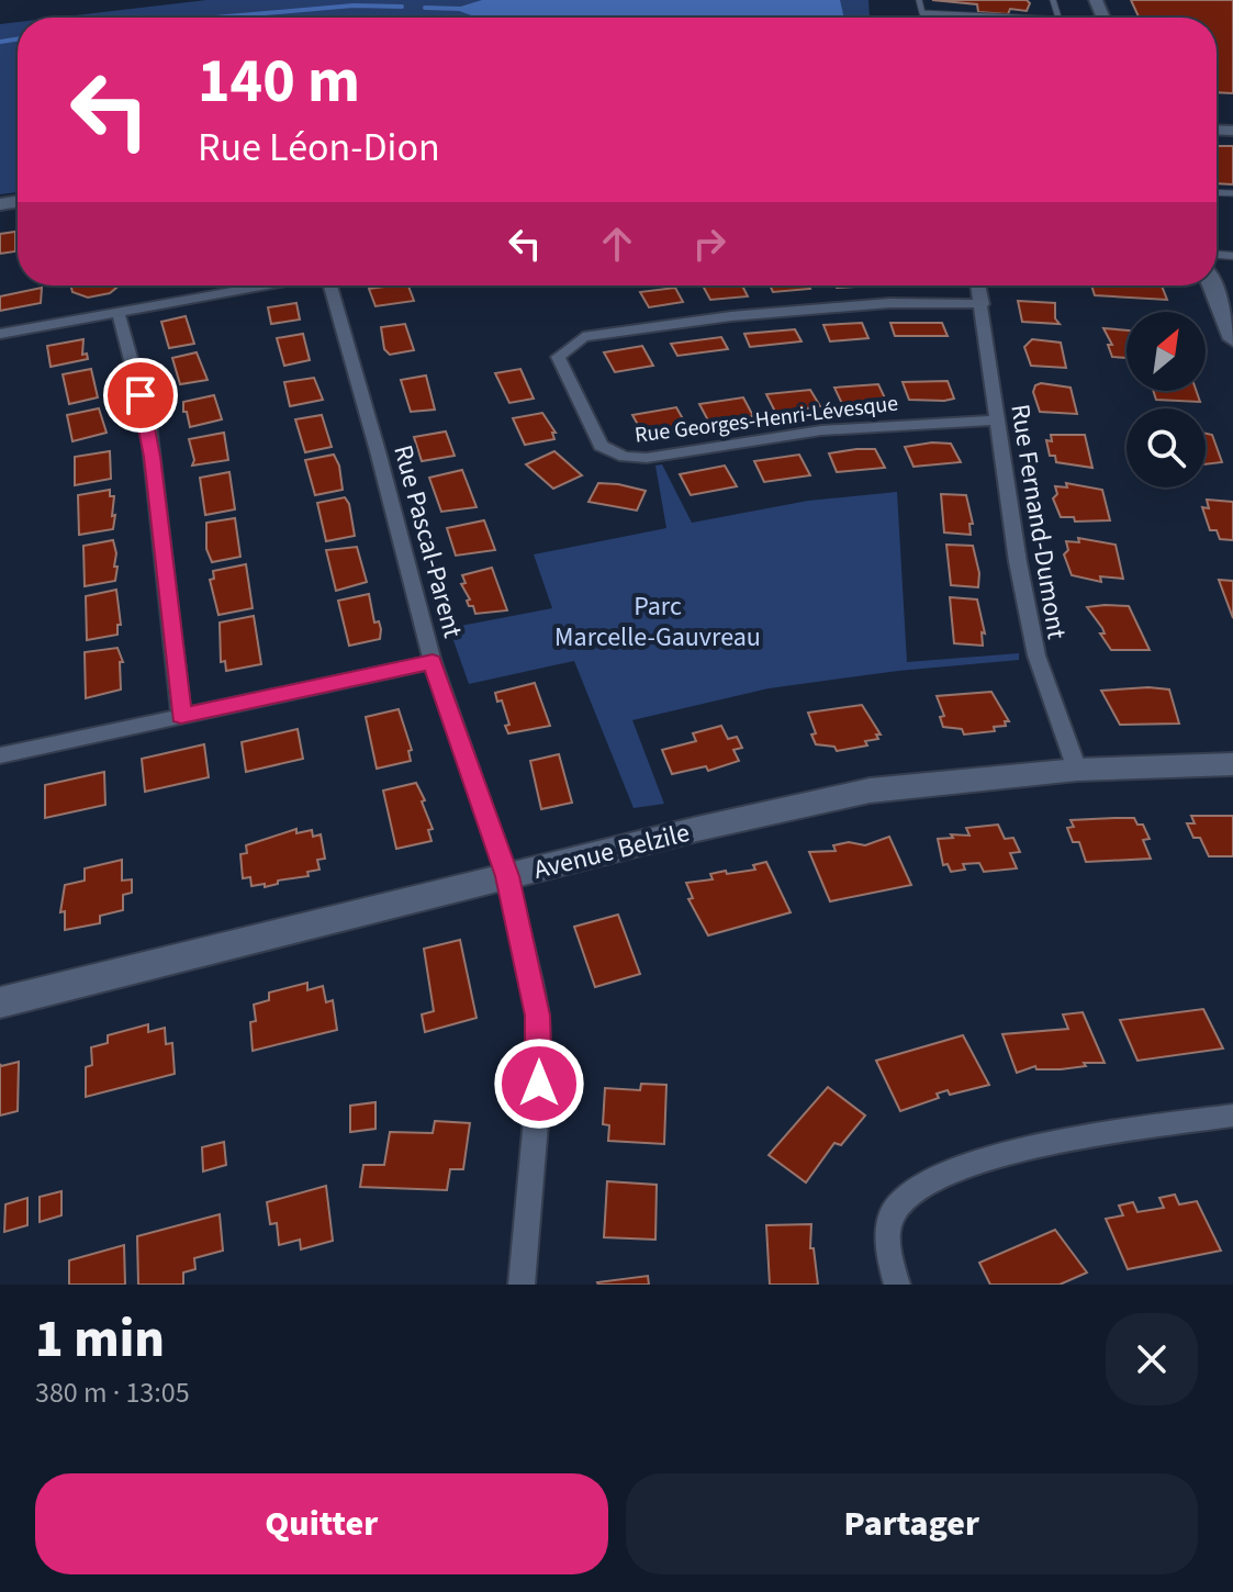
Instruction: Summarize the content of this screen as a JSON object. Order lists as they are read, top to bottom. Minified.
{"streets":{"street":["Rue Georges-Henri-Lévesque","Rue Fernand-Dumont","Rue Pascal-Parent","Avenue Belzile"]},"crossings":[["Rue Georges-Henri-Lévesque","Rue Fernand-Dumont"],["Rue Fernand-Dumont","Avenue Belzile"],["Rue Pascal-Parent","Avenue Belzile"]],"parks":["Parc Marcelle-Gauvreau"],"north":"top right","page":{"turn":["140 m","Rue Léon-Dion"],"heading":["1 min","380 m · 13:05"],"buttons":["Quitter","Partager"]}}
